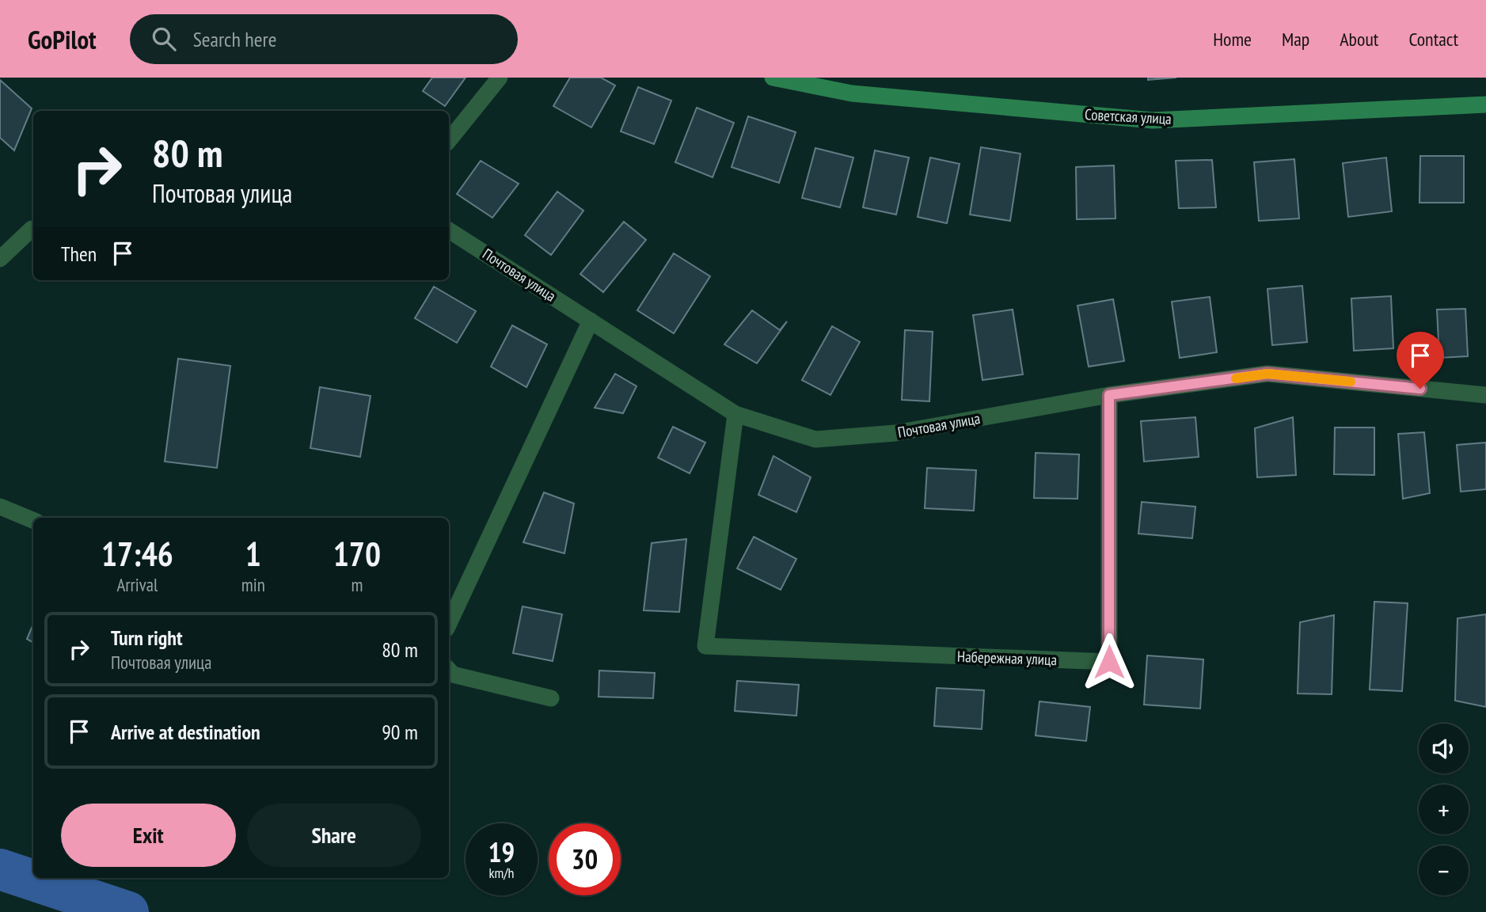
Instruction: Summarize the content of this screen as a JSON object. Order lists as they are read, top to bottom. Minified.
{"streets":{"street":["Советская улица","Почтовая улица","Набережная улица"]},"crossings":[["Почтовая улица","Набережная улица"]],"page":{"header":"GoPilot","search":"Search here","nav":["Home","Map","About","Contact"],"turn":["80 m","Почтовая улица"],"then":"Then","eta":["17:46","Arrival","1","min","170","m"],"list":[{"name":"Turn right","note":"Почтовая улица","value":"80 m"},{"name":"Arrive at destination","value":"90 m"}],"map_buttons":["+","−"],"buttons":["Exit","Share"],"speed":"19 km/h","limit":"30"}}
